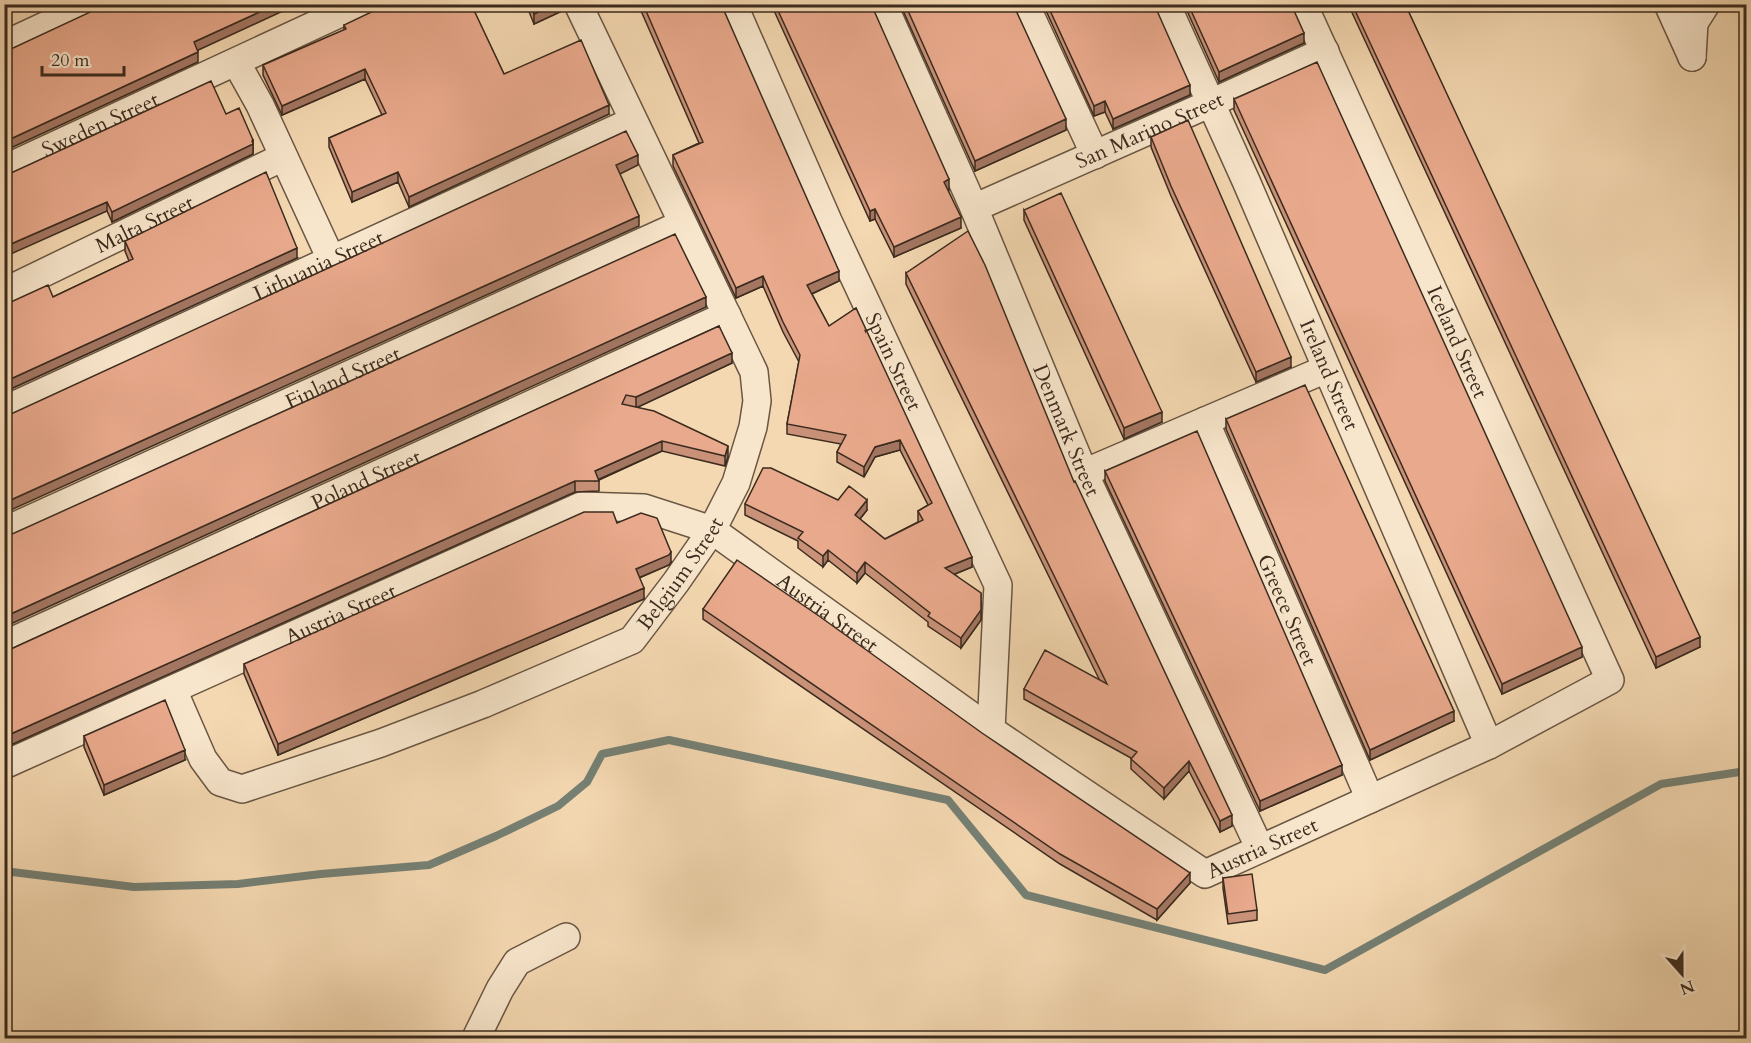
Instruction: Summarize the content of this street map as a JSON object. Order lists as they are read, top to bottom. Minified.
{"streets":{"street":["Sweden Street","San Marino Street","Malta Street","Lithuania Street","Iceland Street","Spain Street","Ireland Street","Finland Street","Denmark Street","Poland Street","Belgium Street","Greece Street","Austria Street"]},"crossings":[["San Marino Street","Iceland Street"],["San Marino Street","Ireland Street"],["San Marino Street","Denmark Street"],["Lithuania Street","Belgium Street"],["Iceland Street","Austria Street"],["Spain Street","Austria Street"],["Ireland Street","Austria Street"],["Finland Street","Belgium Street"],["Denmark Street","Austria Street"],["Poland Street","Belgium Street"],["Belgium Street","Austria Street"],["Greece Street","Austria Street"]],"scale_bar":"20 m","north":"bottom"}
